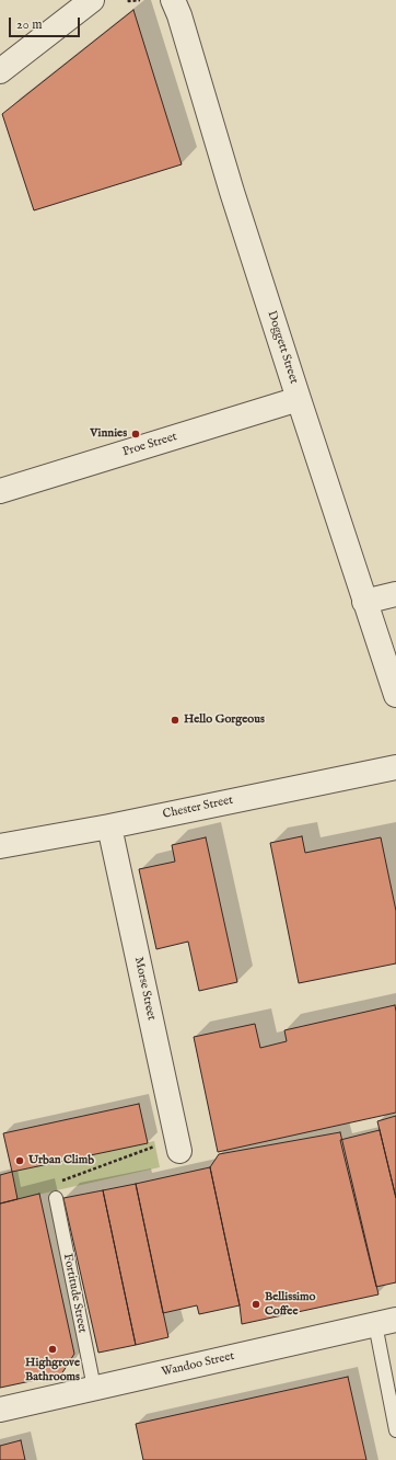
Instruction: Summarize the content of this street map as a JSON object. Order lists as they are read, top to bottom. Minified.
{"streets":{"street":["Doggett Street","Proe Street","Chester Street","Morse Street","Wandoo Street"],"lane":["Fortitude Street"]},"crossings":[["Doggett Street","Proe Street"],["Chester Street","Morse Street"],["Fortitude Street","Wandoo Street"]],"places":["Vinnies","Hello Gorgeous","Urban Climb","Bellissimo Coffee","Highgrove Bathrooms"],"scale_bar":"20 m"}
